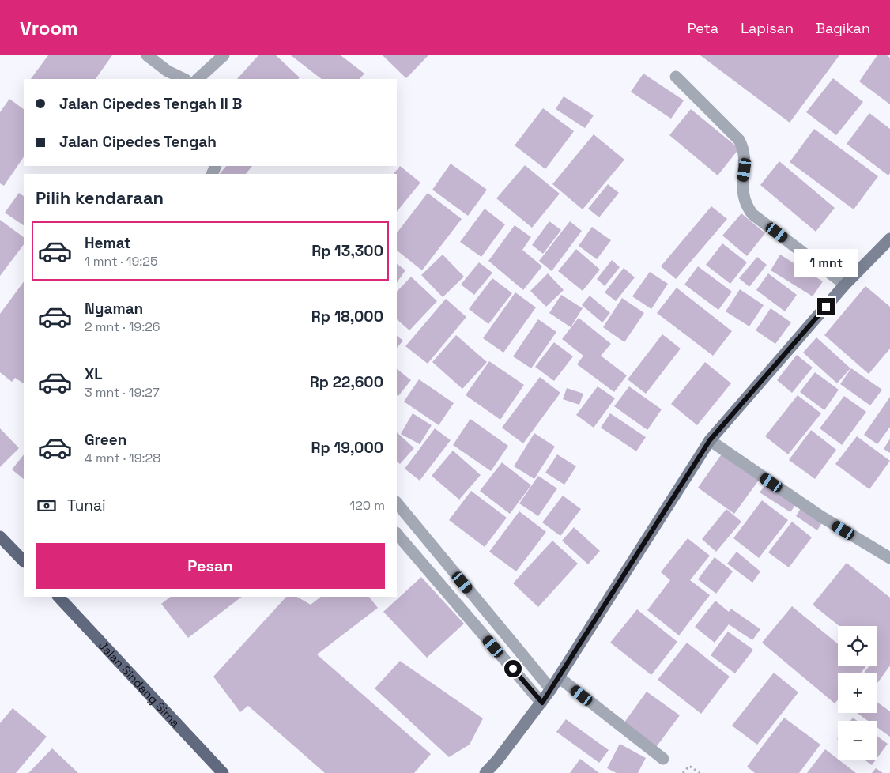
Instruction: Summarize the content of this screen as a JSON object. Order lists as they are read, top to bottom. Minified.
{"streets":{"main road":["Jalan Sindang Sirna"]},"page":{"header":"Vroom","nav":["Peta","Lapisan","Bagikan"],"banner":["Jalan Cipedes Tengah II B","Jalan Cipedes Tengah"],"heading":"Pilih kendaraan","list":[{"name":"Hemat","note":"1 mnt · 19:25","value":"Rp 13,300"},{"name":"Nyaman","note":"2 mnt · 19:26","value":"Rp 18,000"},{"name":"XL","note":"3 mnt · 19:27","value":"Rp 22,600"},{"name":"Green","note":"4 mnt · 19:28","value":"Rp 19,000"}],"bubble":"1 mnt","pay":["Tunai","120 m"],"buttons":"Pesan","map_buttons":["+","−"]}}
